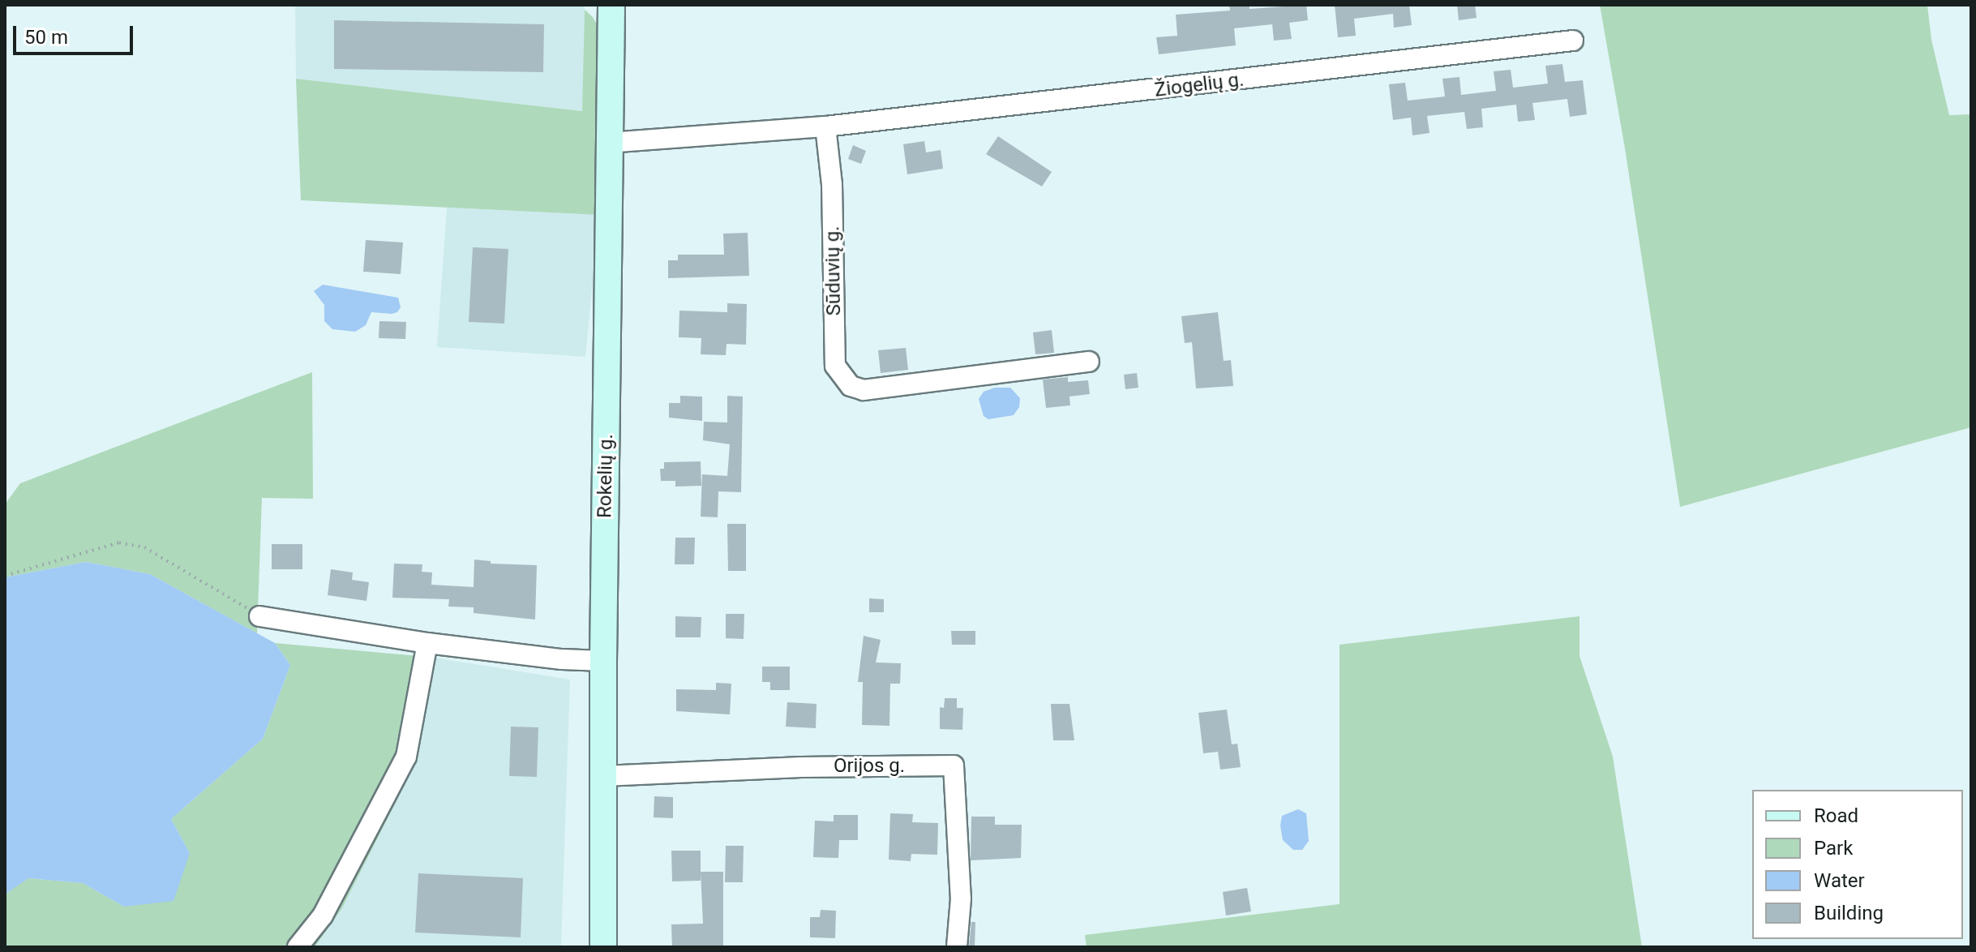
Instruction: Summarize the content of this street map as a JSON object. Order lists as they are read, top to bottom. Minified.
{"streets":{"main road":["Rokelių g."],"street":["Žiogelių g.","Sūduvių g.","Orijos g."]},"crossings":[["Žiogelių g.","Sūduvių g."],["Rokelių g.","Orijos g."]],"legend":["Road","Park","Water","Building"],"scale_bar":"50 m"}
